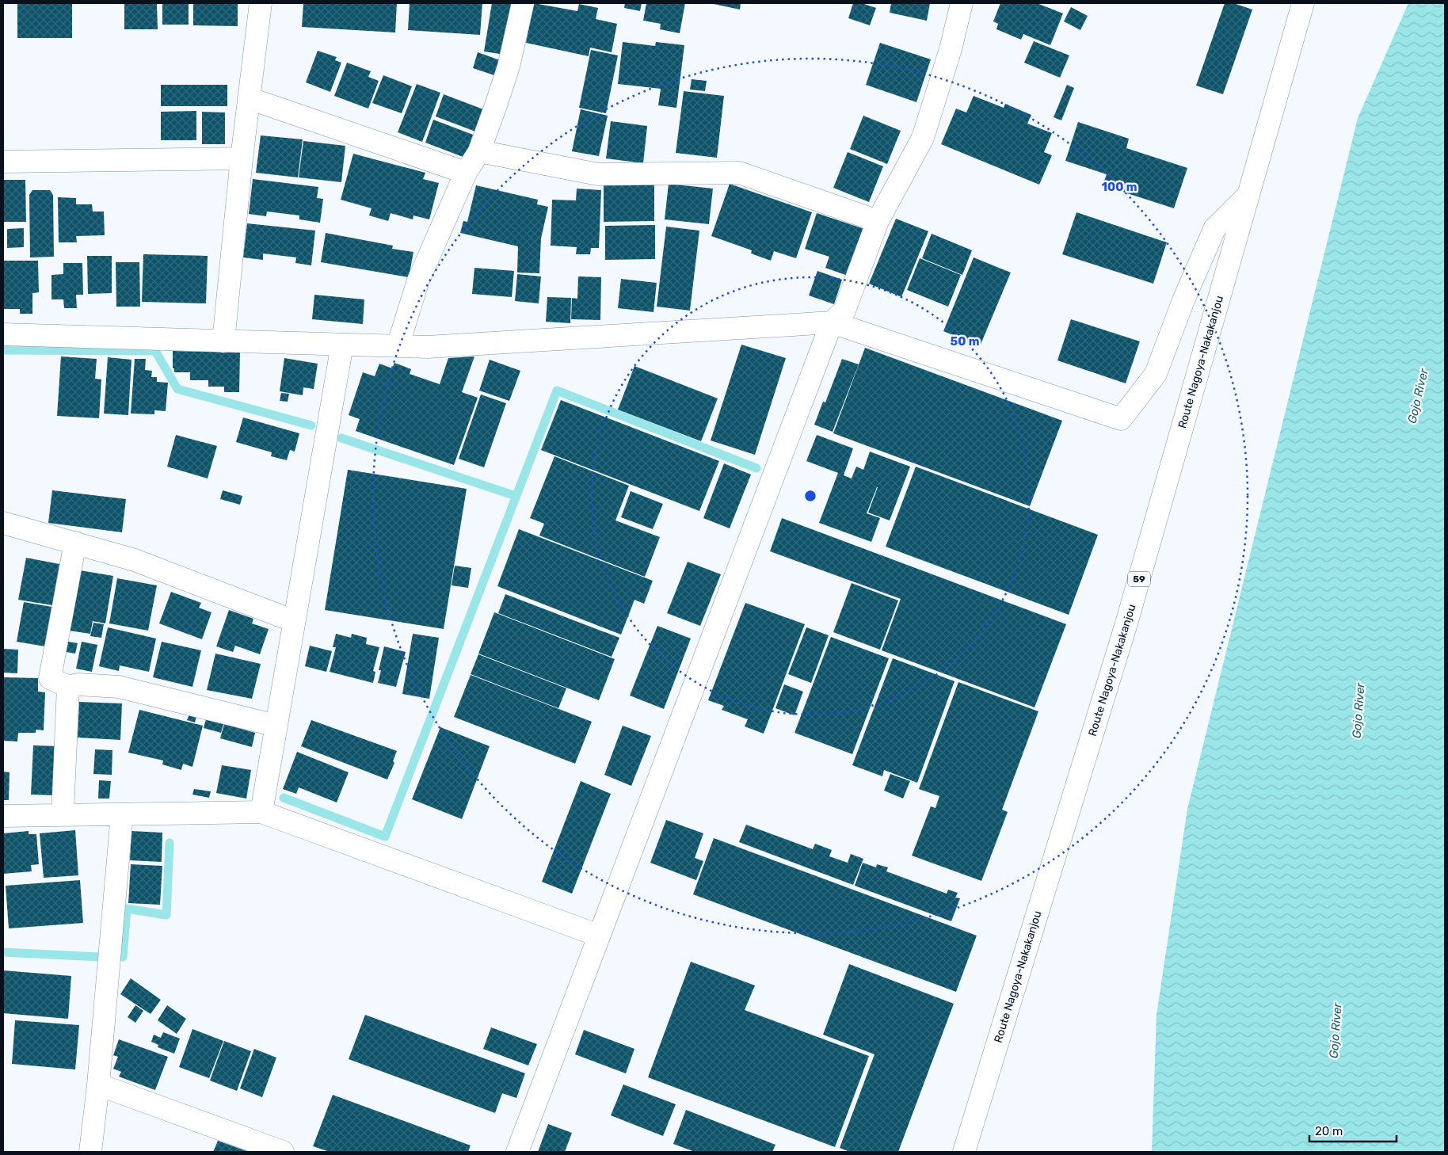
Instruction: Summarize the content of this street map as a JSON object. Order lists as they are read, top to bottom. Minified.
{"streets":{"street":["Route Nagoya-Nakakanjou","59"]},"water":["Gojo River"],"scale_bar":"20 m","rings":["100 m","50 m"]}
